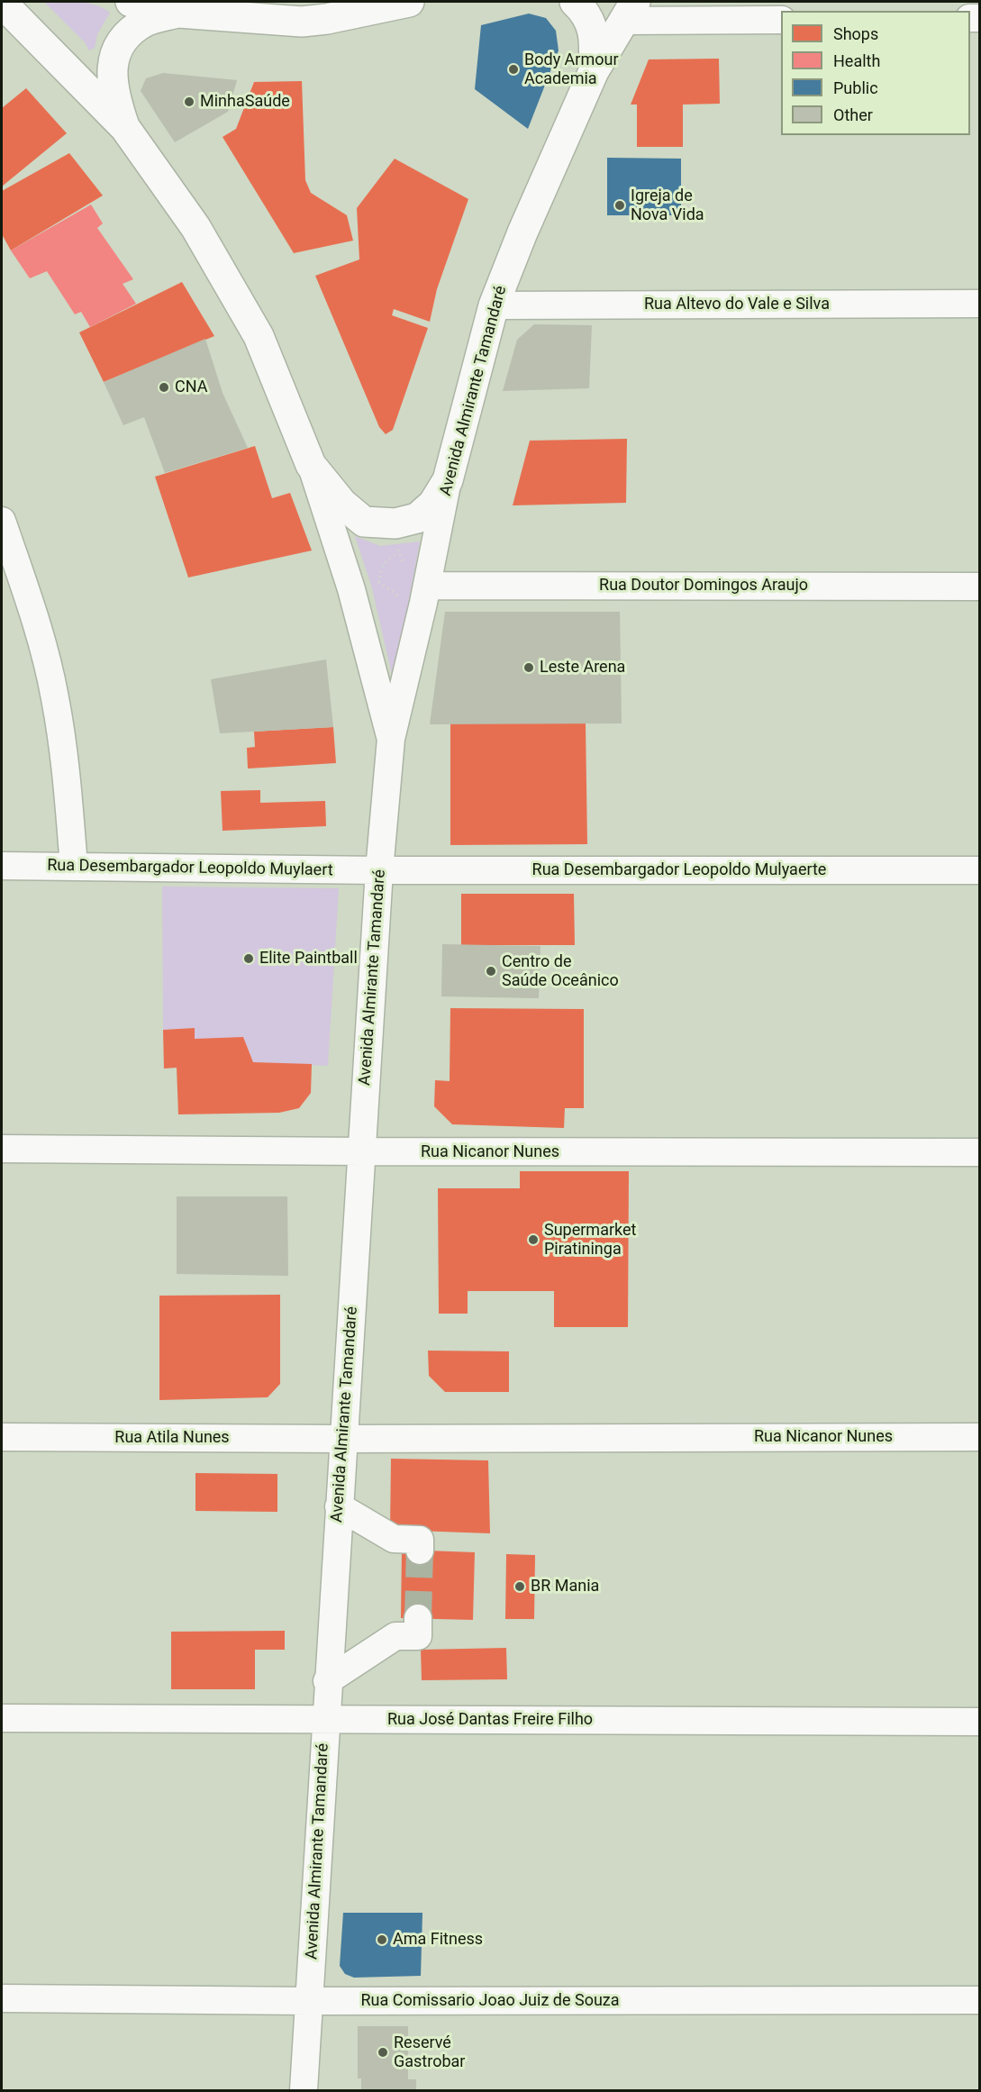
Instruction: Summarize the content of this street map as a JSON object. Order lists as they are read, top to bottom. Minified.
{"streets":{"main road":["Avenida Almirante Tamandaré"],"street":["Rua Altevo do Vale e Silva","Rua Doutor Domingos Araujo","Rua Desembargador Leopoldo Muylaert","Rua Desembargador Leopoldo Mulyaerte","Rua Nicanor Nunes","Rua Atila Nunes","Rua José Dantas Freire Filho","Rua Comissario Joao Juiz de Souza"]},"crossings":[["Rua Altevo do Vale e Silva","Avenida Almirante Tamandaré"],["Avenida Almirante Tamandaré","Rua Doutor Domingos Araujo"],["Avenida Almirante Tamandaré","Rua Desembargador Leopoldo Muylaert"],["Avenida Almirante Tamandaré","Rua Desembargador Leopoldo Mulyaerte"],["Avenida Almirante Tamandaré","Rua Nicanor Nunes"],["Avenida Almirante Tamandaré","Rua Atila Nunes"],["Avenida Almirante Tamandaré","Rua José Dantas Freire Filho"],["Avenida Almirante Tamandaré","Rua Comissario Joao Juiz de Souza"],["Rua Desembargador Leopoldo Muylaert","Rua Desembargador Leopoldo Mulyaerte"],["Rua Nicanor Nunes","Rua Atila Nunes"]],"places":["Body Armour Academia","MinhaSaúde","Igreja de Nova Vida","CNA","Leste Arena","Elite Paintball","Centro de Saúde Oceânico","Supermarket Piratininga","BR Mania","Ama Fitness","Reservé Gastrobar"],"legend":["Shops","Health","Public","Other"]}
